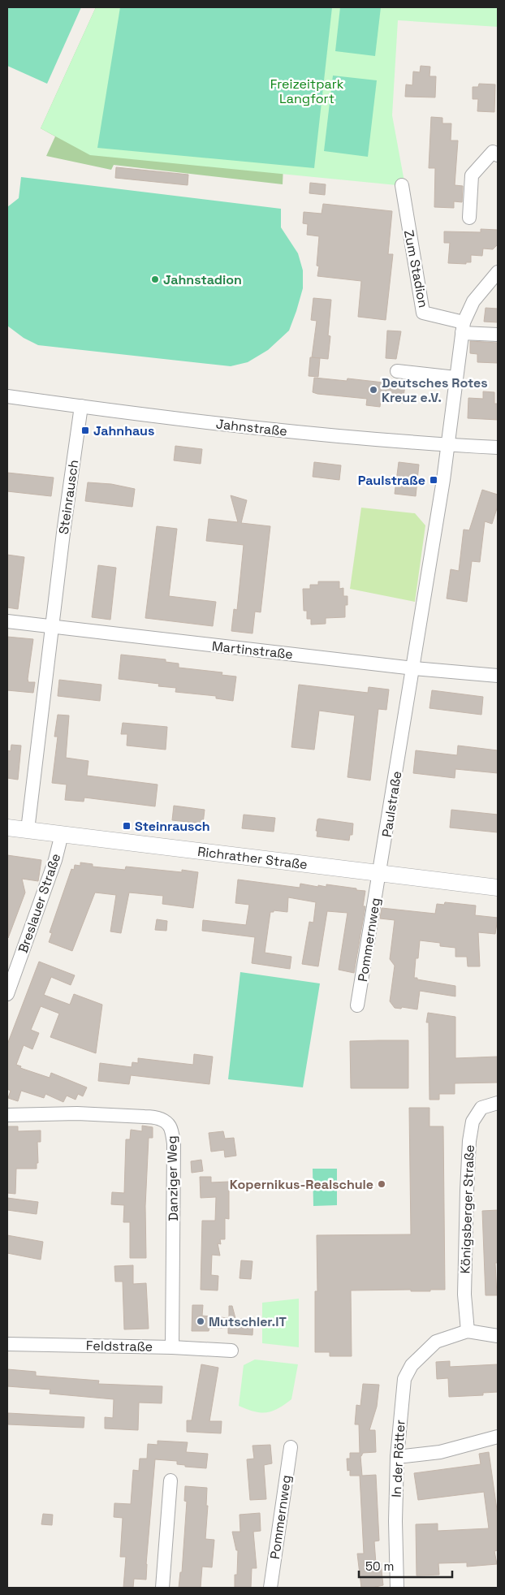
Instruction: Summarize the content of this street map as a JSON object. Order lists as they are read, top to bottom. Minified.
{"streets":{"street":["Zum Stadion","Jahnstraße","Steinrausch","Martinstraße","Paulstraße","Richrather Straße","Breslauer Straße","Pommernweg","Danziger Weg","Königsberger Straße","Feldstraße","In der Rötter"]},"crossings":[["Jahnstraße","Steinrausch"],["Jahnstraße","Paulstraße"],["Steinrausch","Martinstraße"],["Steinrausch","Richrather Straße"],["Martinstraße","Paulstraße"],["Paulstraße","Richrather Straße"],["Paulstraße","Pommernweg"],["Richrather Straße","Breslauer Straße"],["Richrather Straße","Pommernweg"],["Danziger Weg","Feldstraße"],["Königsberger Straße","In der Rötter"]],"parks":["Freizeitpark Langfort"],"places":{"other":["Jahnstadion","Deutsches Rotes Kreuz e.V.","Kopernikus-Realschule","Mutschler.IT"],"transit":["Jahnhaus","Paulstraße","Steinrausch"]},"scale_bar":"50 m"}
